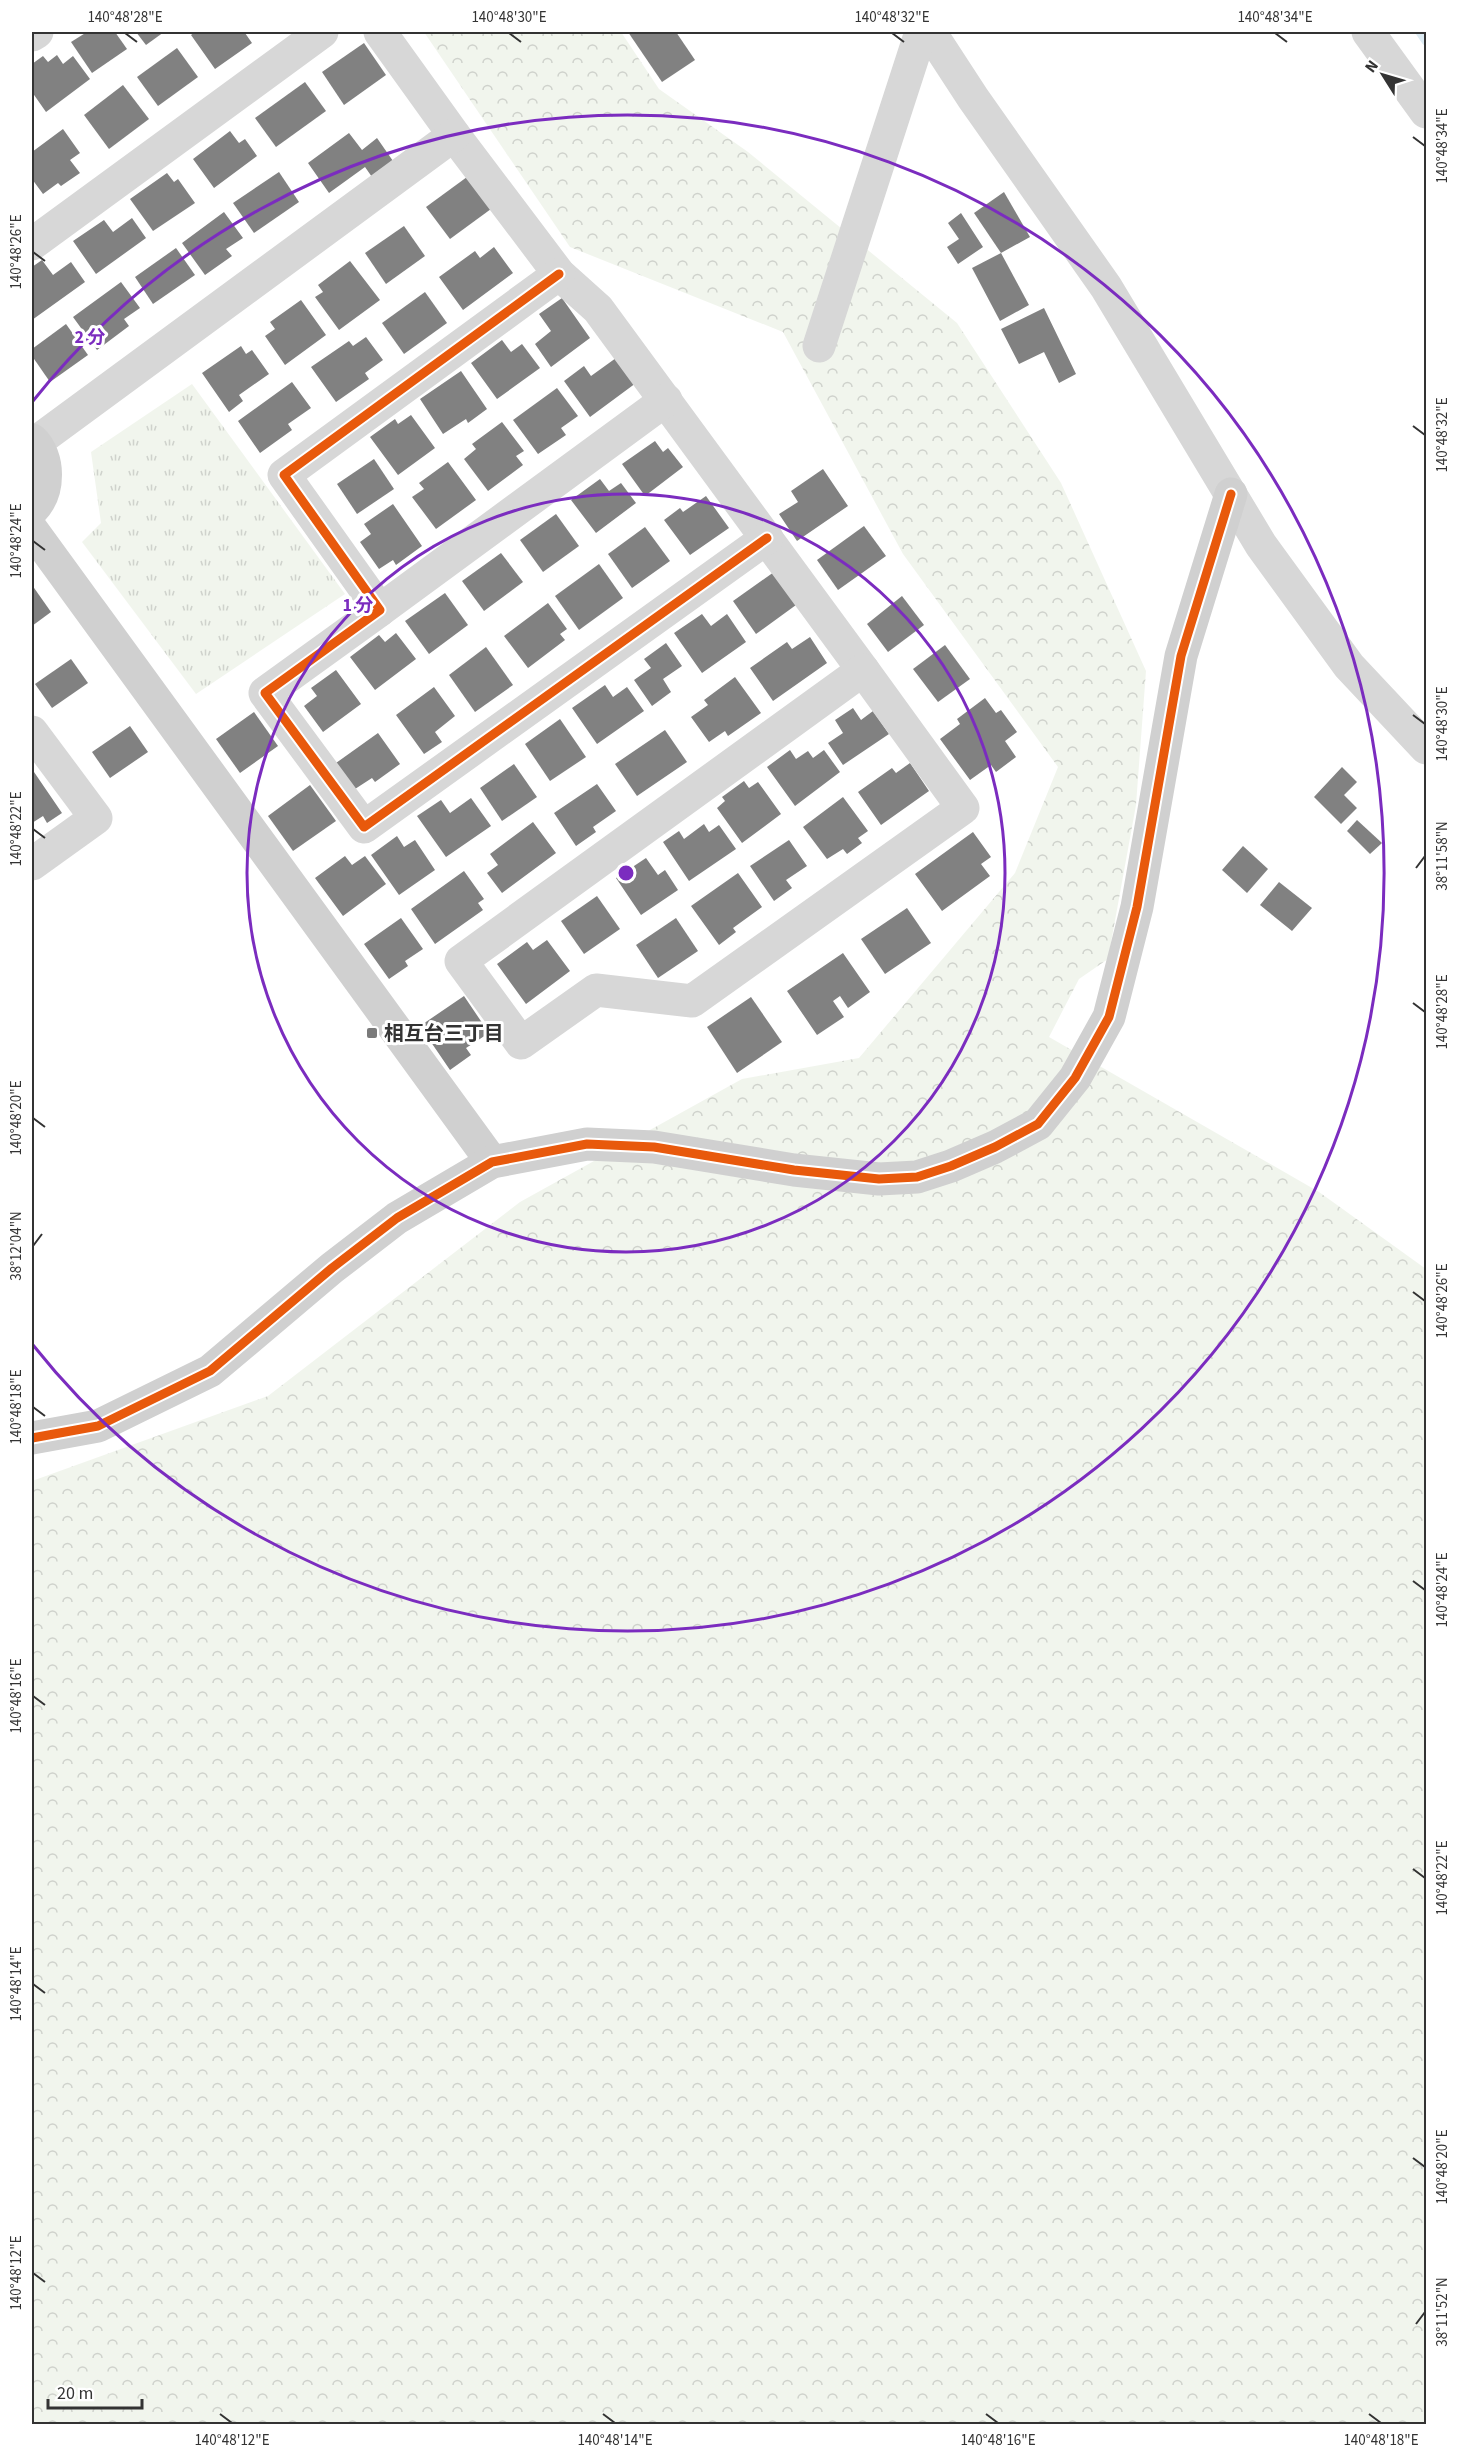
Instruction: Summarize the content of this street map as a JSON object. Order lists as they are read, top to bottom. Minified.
{"places":{"transit":["相互台三丁目"]},"scale_bar":"20 m","north":"top left","coordinates":["140°48'28\"E","140°48'30\"E","140°48'32\"E","140°48'34\"E","140°48'26\"E","140°48'24\"E","140°48'22\"E","38°11'58\"N","140°48'20\"E","38°12'04\"N","140°48'18\"E","140°48'16\"E","140°48'14\"E","140°48'12\"E","38°11'52\"N"],"rings":["2 分","1 分"]}
